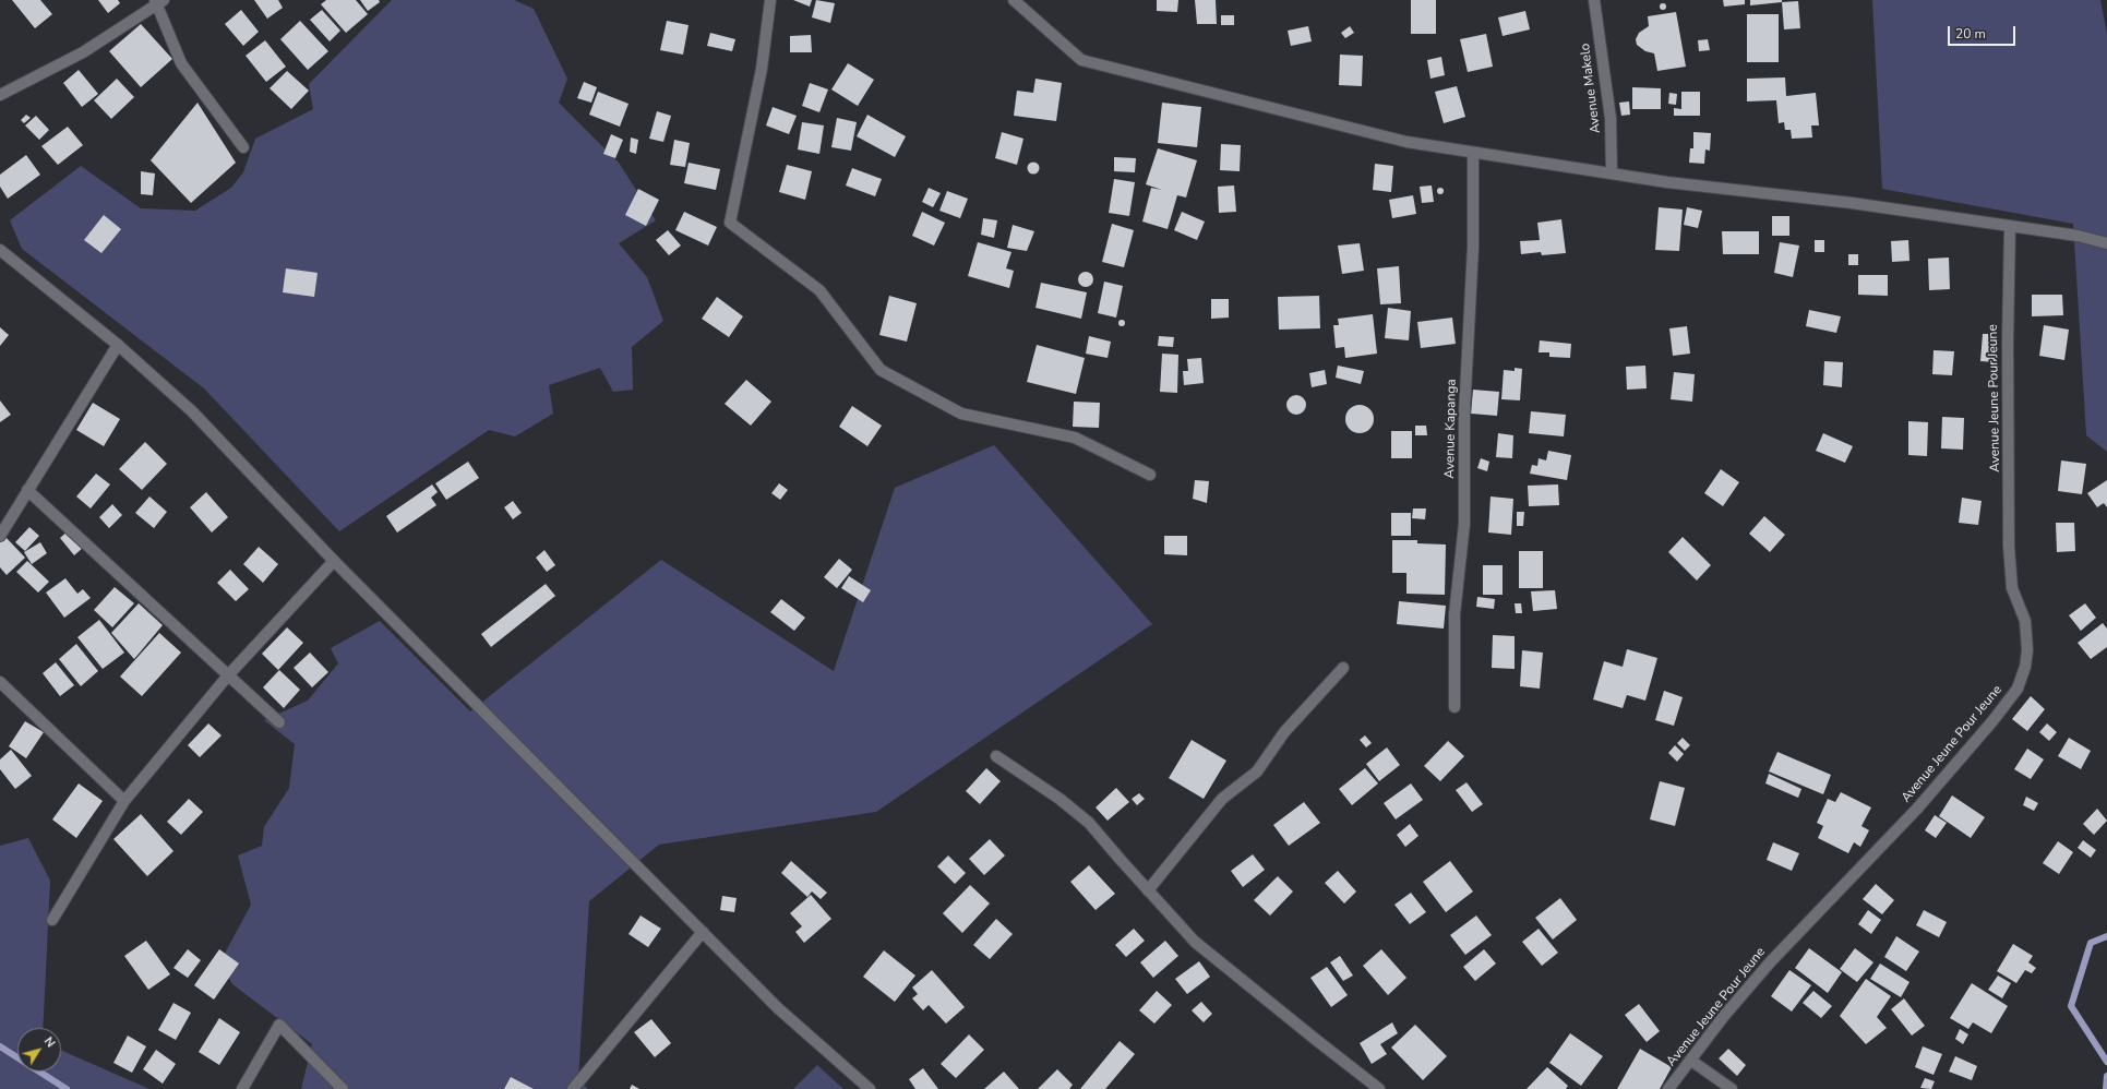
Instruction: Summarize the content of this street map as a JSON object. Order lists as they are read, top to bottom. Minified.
{"streets":{"street":["Avenue Makelo","Avenue Jeune Pour Jeune","Avenue Kapanga"]},"scale_bar":"20 m","north":"top right"}
